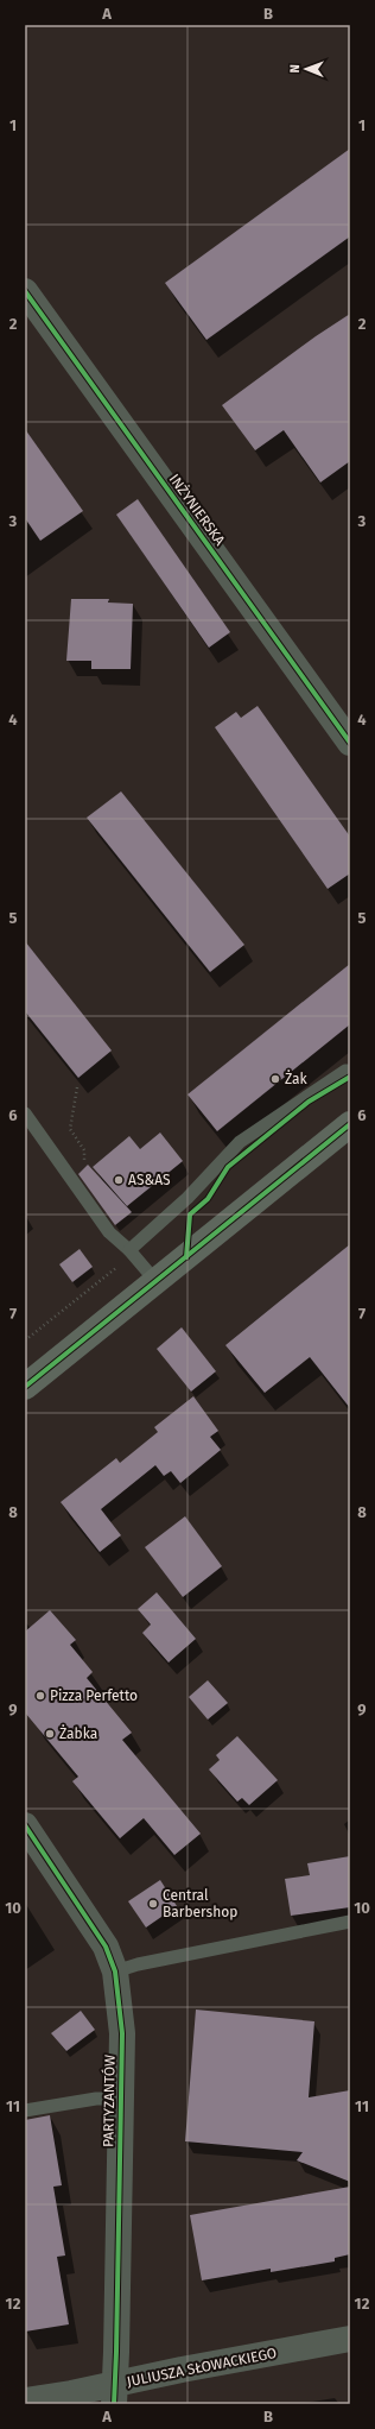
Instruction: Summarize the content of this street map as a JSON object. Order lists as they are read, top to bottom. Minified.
{"streets":{"street":["INŻYNIERSKA","PARTYZANTÓW","JULIUSZA SŁOWACKIEGO"]},"crossings":[["PARTYZANTÓW","JULIUSZA SŁOWACKIEGO"]],"places":["Żak","AS&AS","Pizza Perfetto","Żabka","Central Barbershop"],"north":"left","grid":{"columns":["A","B"],"rows":["1","2","3","4","5","6","7","8","9","10","11","12"]}}
